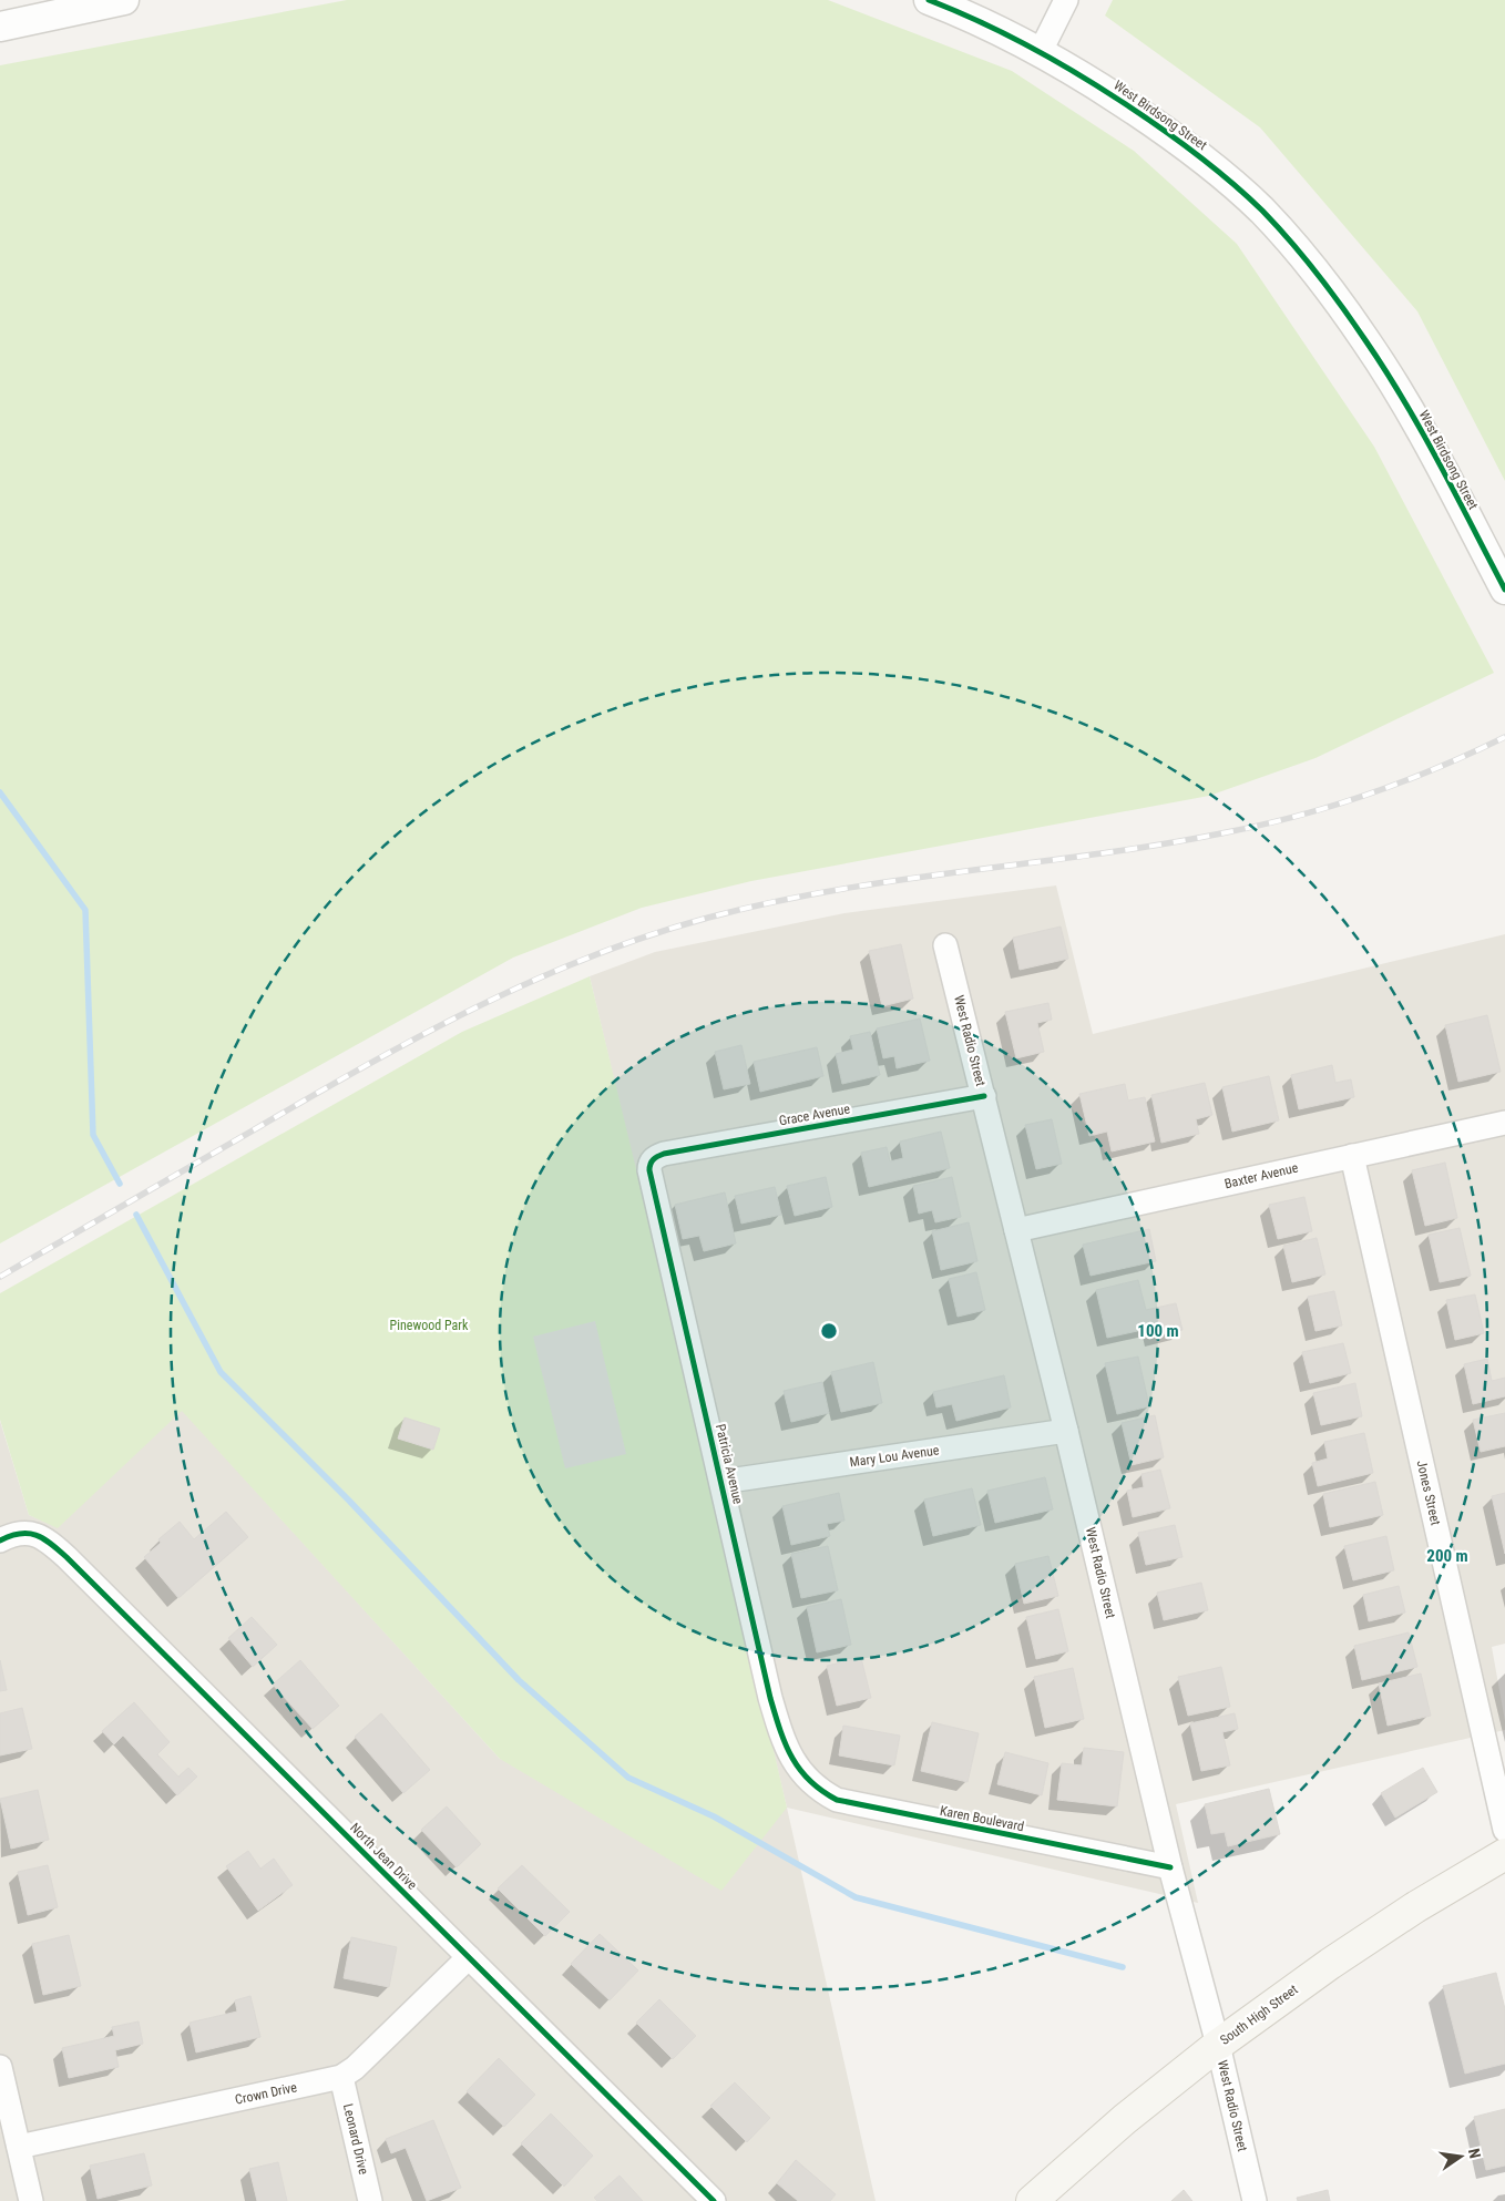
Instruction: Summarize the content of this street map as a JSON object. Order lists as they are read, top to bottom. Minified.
{"streets":{"main road":["South High Street"],"street":["West Birdsong Street","West Radio Street","Grace Avenue","Baxter Avenue","Mary Lou Avenue","Patricia Avenue","Jones Street","Karen Boulevard","North Jean Drive","Crown Drive","Leonard Drive"]},"crossings":[["West Radio Street","Grace Avenue"],["West Radio Street","Baxter Avenue"],["West Radio Street","Mary Lou Avenue"],["West Radio Street","Karen Boulevard"],["West Radio Street","South High Street"],["Grace Avenue","Patricia Avenue"],["Baxter Avenue","Jones Street"],["Mary Lou Avenue","Patricia Avenue"],["Patricia Avenue","Karen Boulevard"],["North Jean Drive","Crown Drive"],["Crown Drive","Leonard Drive"]],"parks":["Pinewood Park"],"north":"right","rings":["100 m","200 m"]}
